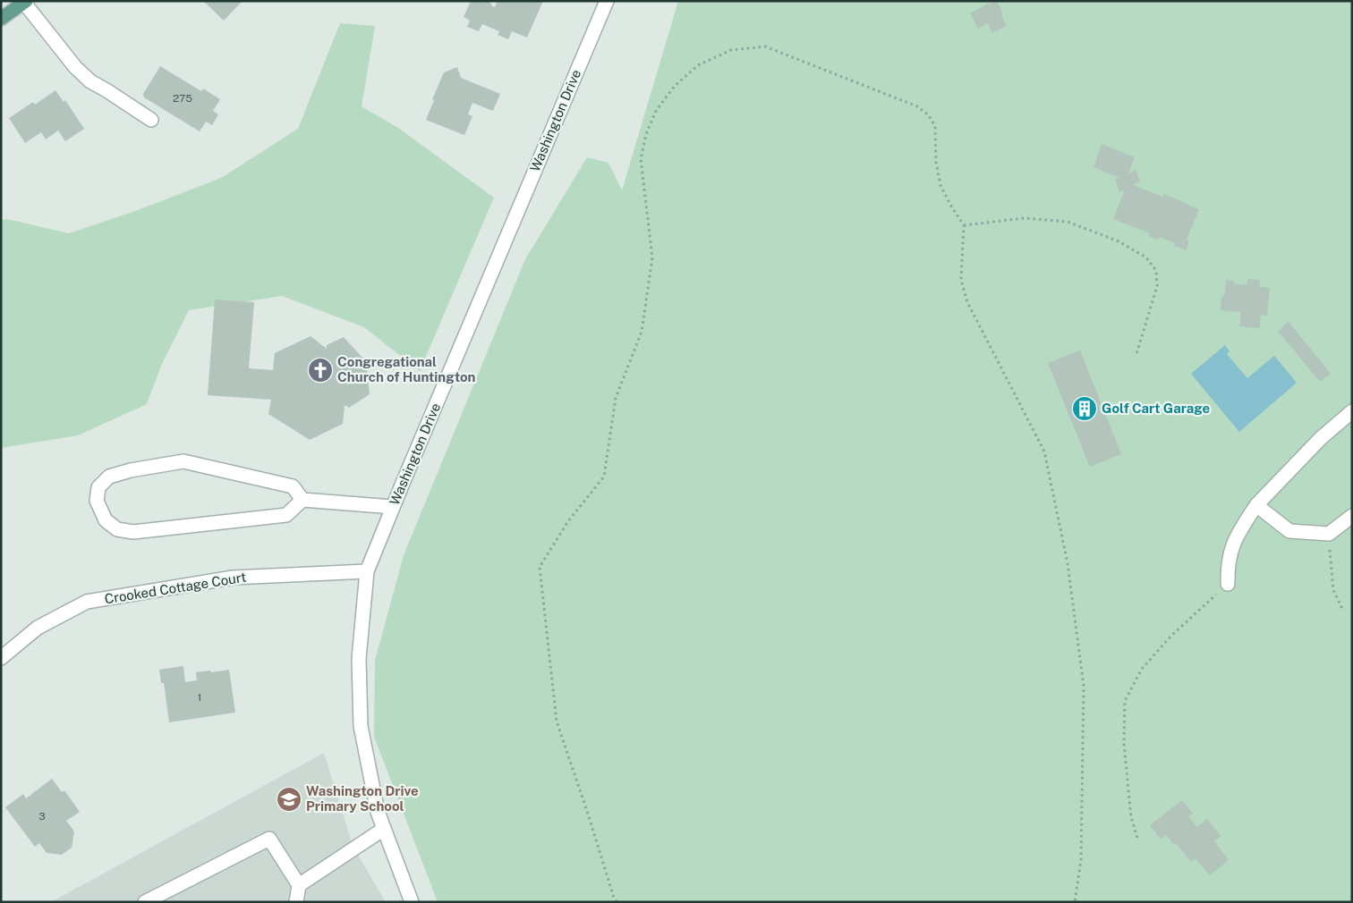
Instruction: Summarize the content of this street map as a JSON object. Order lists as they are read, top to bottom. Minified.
{"streets":{"street":["Washington Drive","Crooked Cottage Court"]},"crossings":[["Washington Drive","Crooked Cottage Court"]],"places":{"church":["Congregational Church of Huntington"],"building":["Golf Cart Garage"],"school or university":["Washington Drive Primary School"]},"house_numbers":["275","1","3"]}
